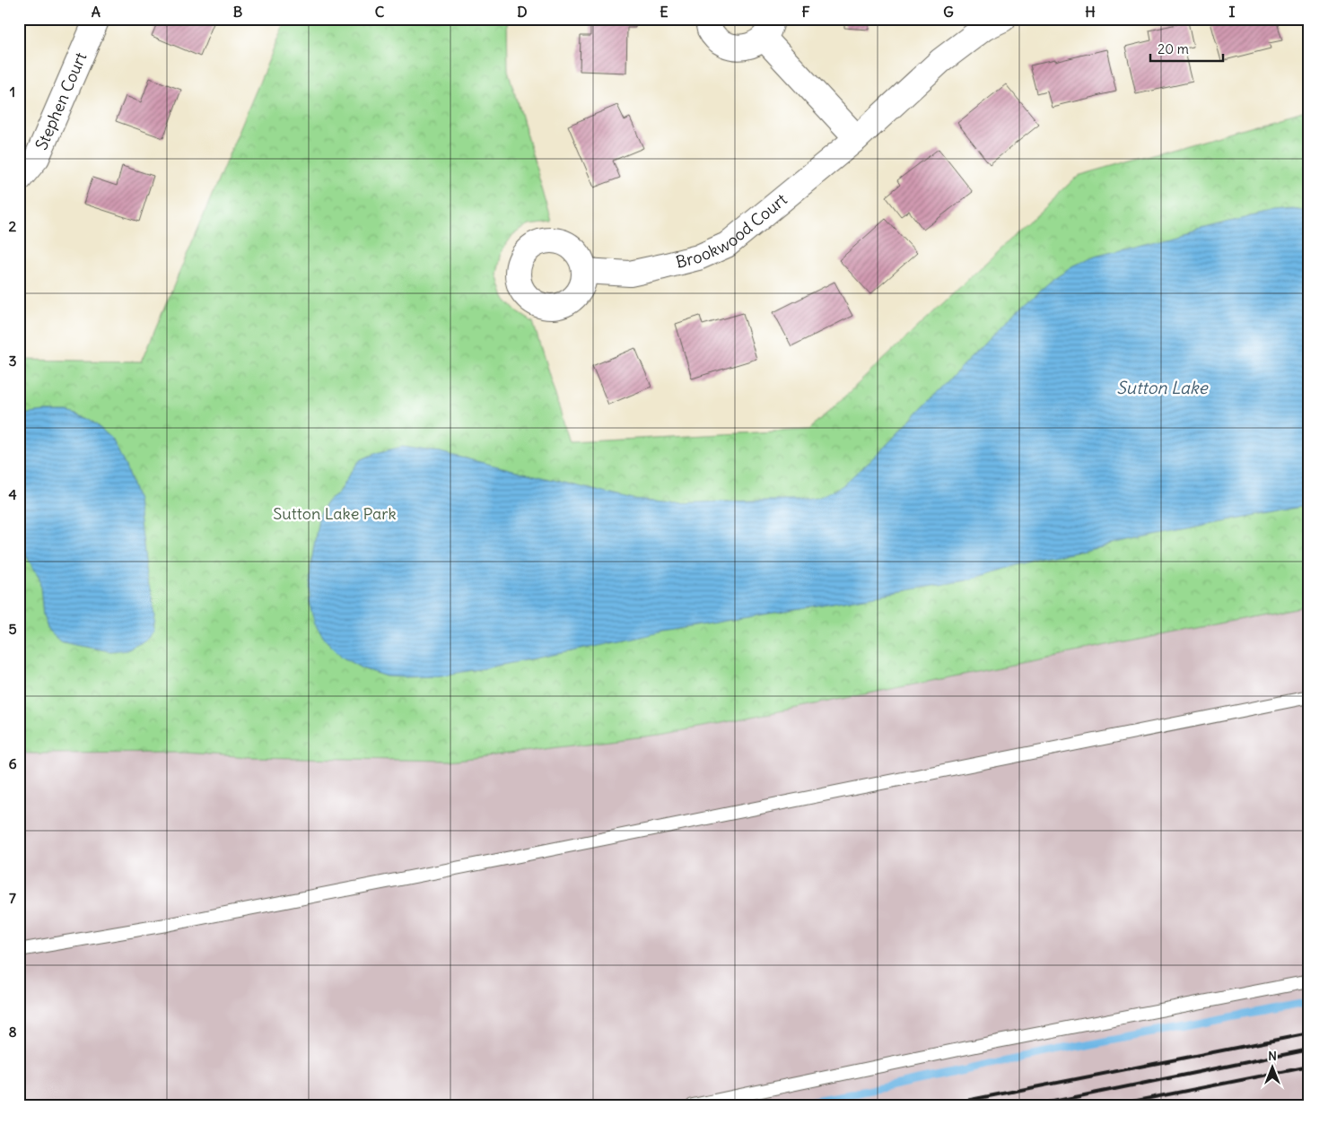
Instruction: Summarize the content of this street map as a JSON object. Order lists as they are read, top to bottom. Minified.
{"streets":{"street":["Stephen Court","Brookwood Court"]},"water":["Sutton Lake"],"parks":["Sutton Lake Park"],"scale_bar":"20 m","north":"top","grid":{"columns":["A","B","C","D","E","F","G","H","I"],"rows":["1","2","3","4","5","6","7","8"]}}
